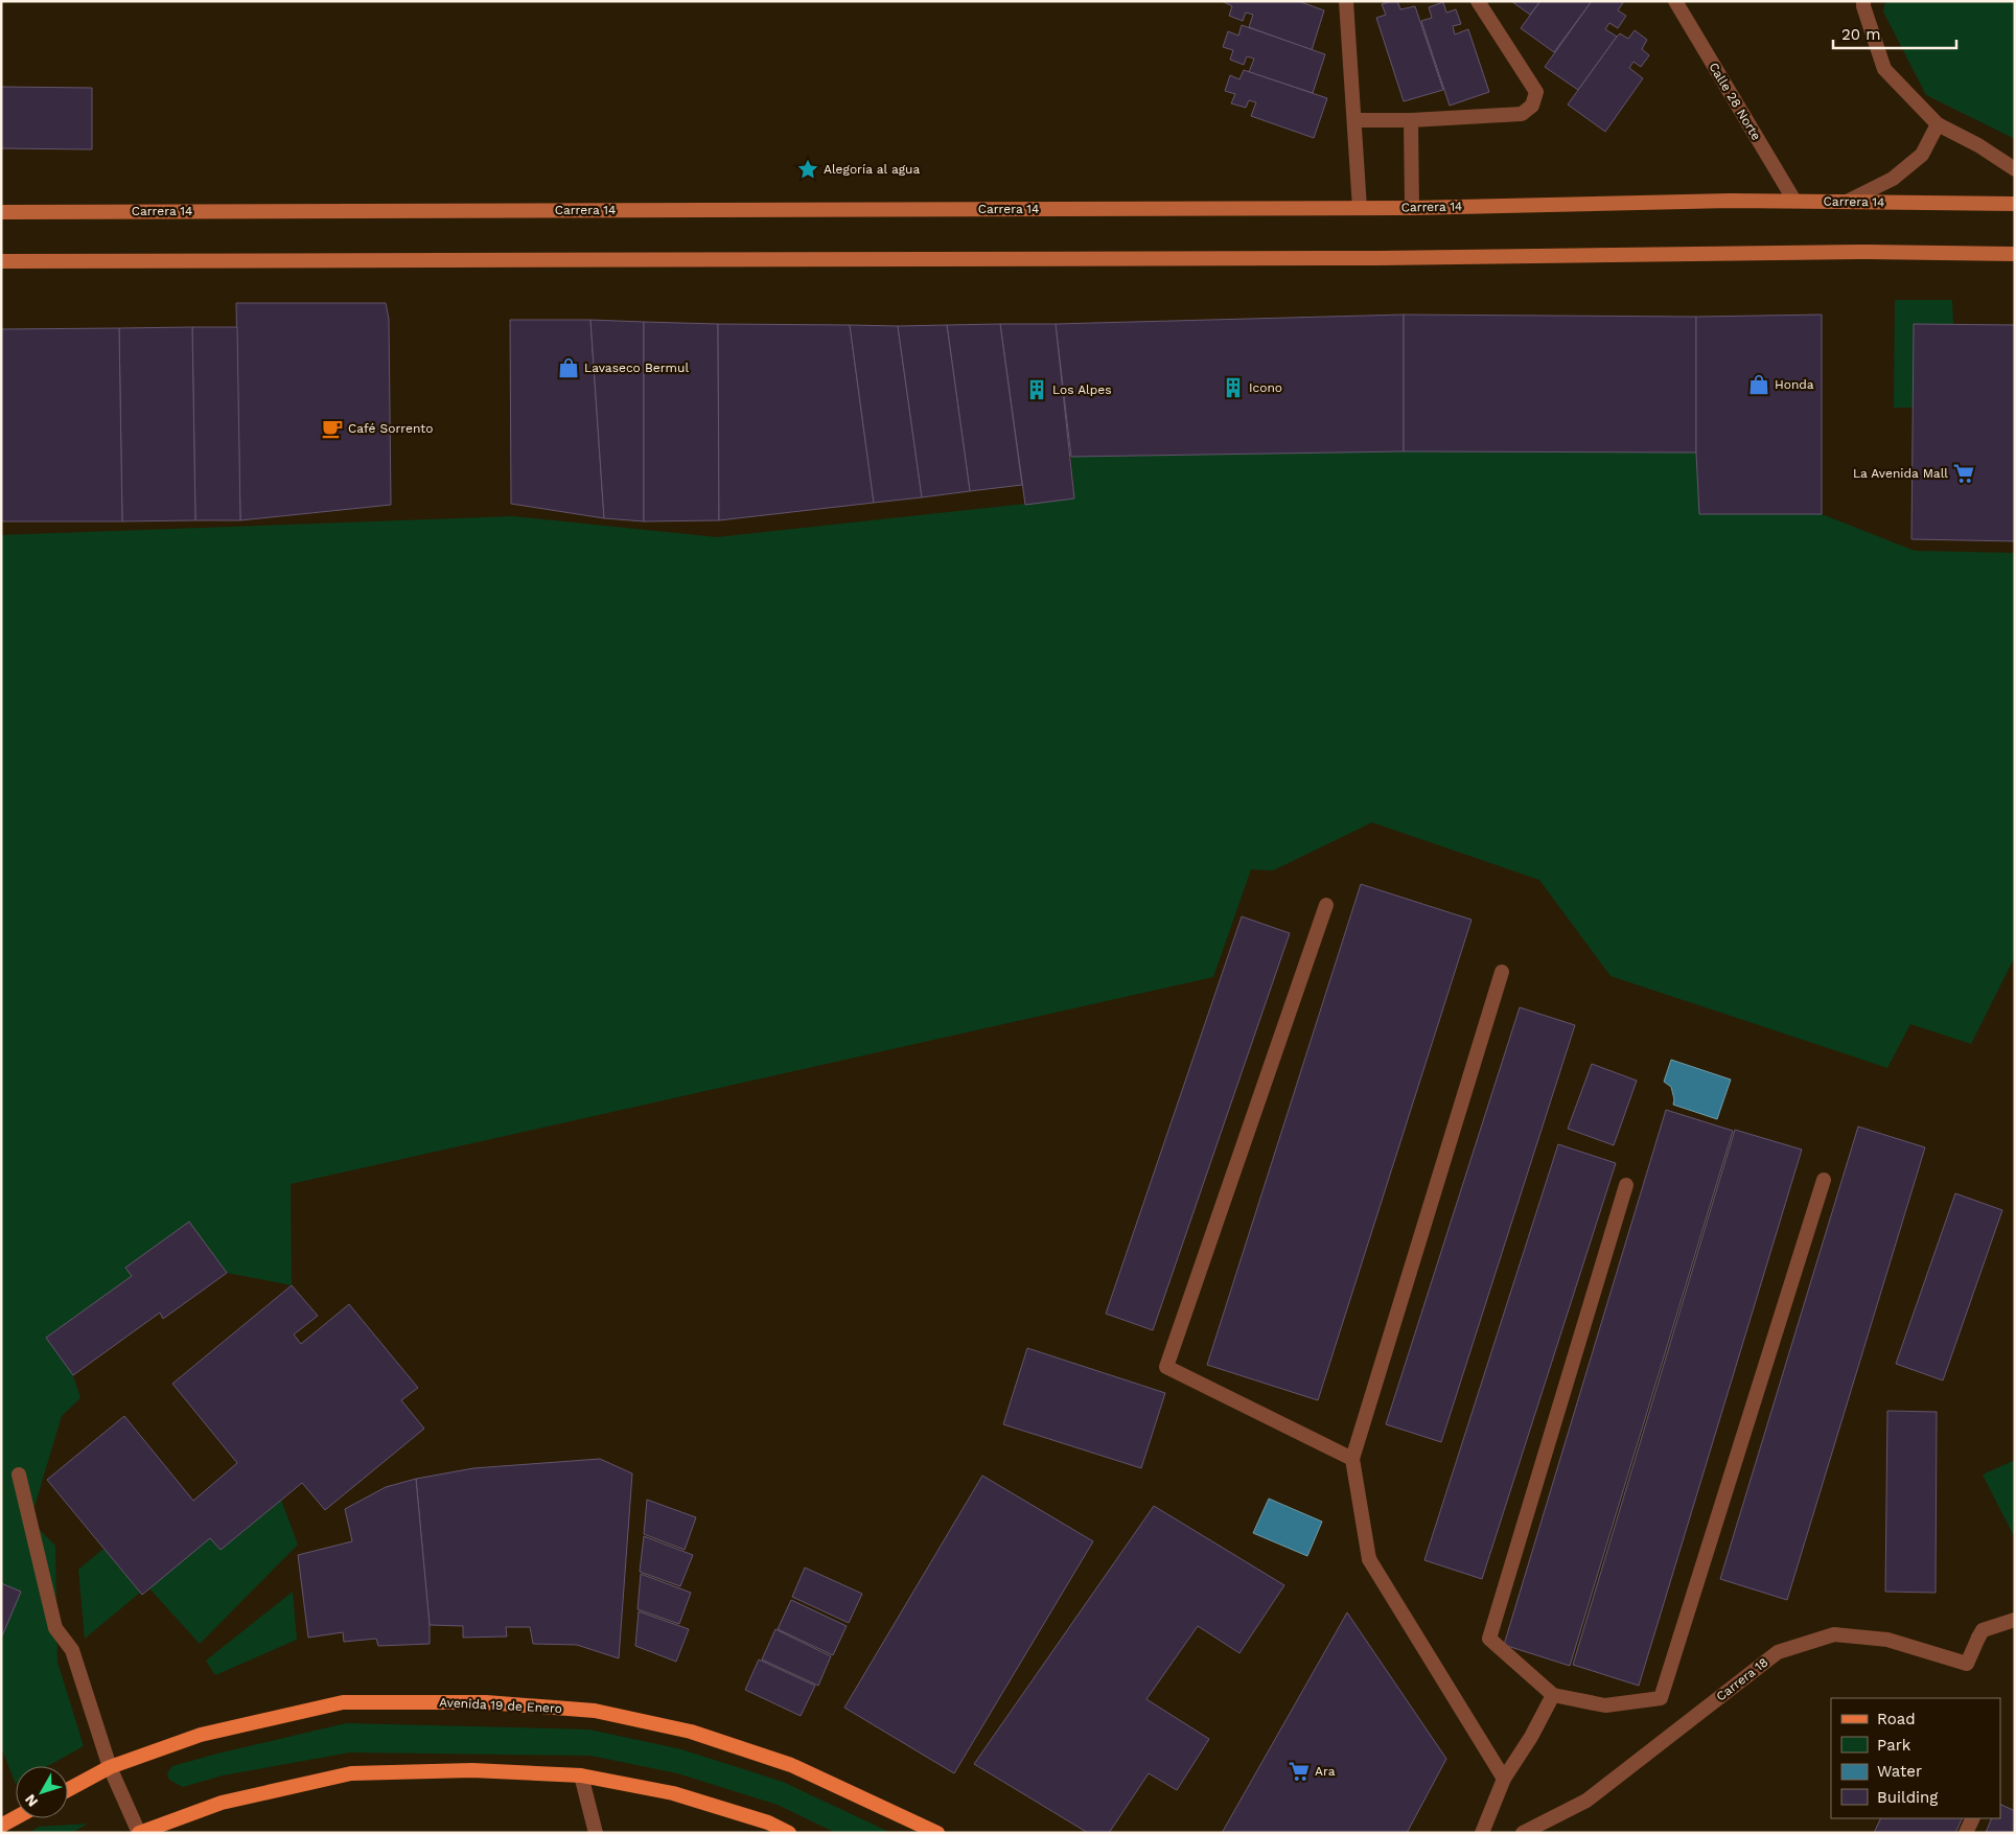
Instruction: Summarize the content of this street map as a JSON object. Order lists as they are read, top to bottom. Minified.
{"streets":{"main road":["Carrera 14","Avenida 19 de Enero"],"street":["Calle 28 Norte","Carrera 18"]},"crossings":[["Calle 28 Norte","Carrera 14"]],"places":{"place":["Alegoría al agua"],"shop":["Lavaseco Bermul","Honda"],"building":["Icono","Los Alpes"],"cafe":["Café Sorrento"],"supermarket":["La Avenida Mall","Ara"]},"legend":["Road","Park","Water","Building"],"scale_bar":"20 m","north":"bottom left"}
